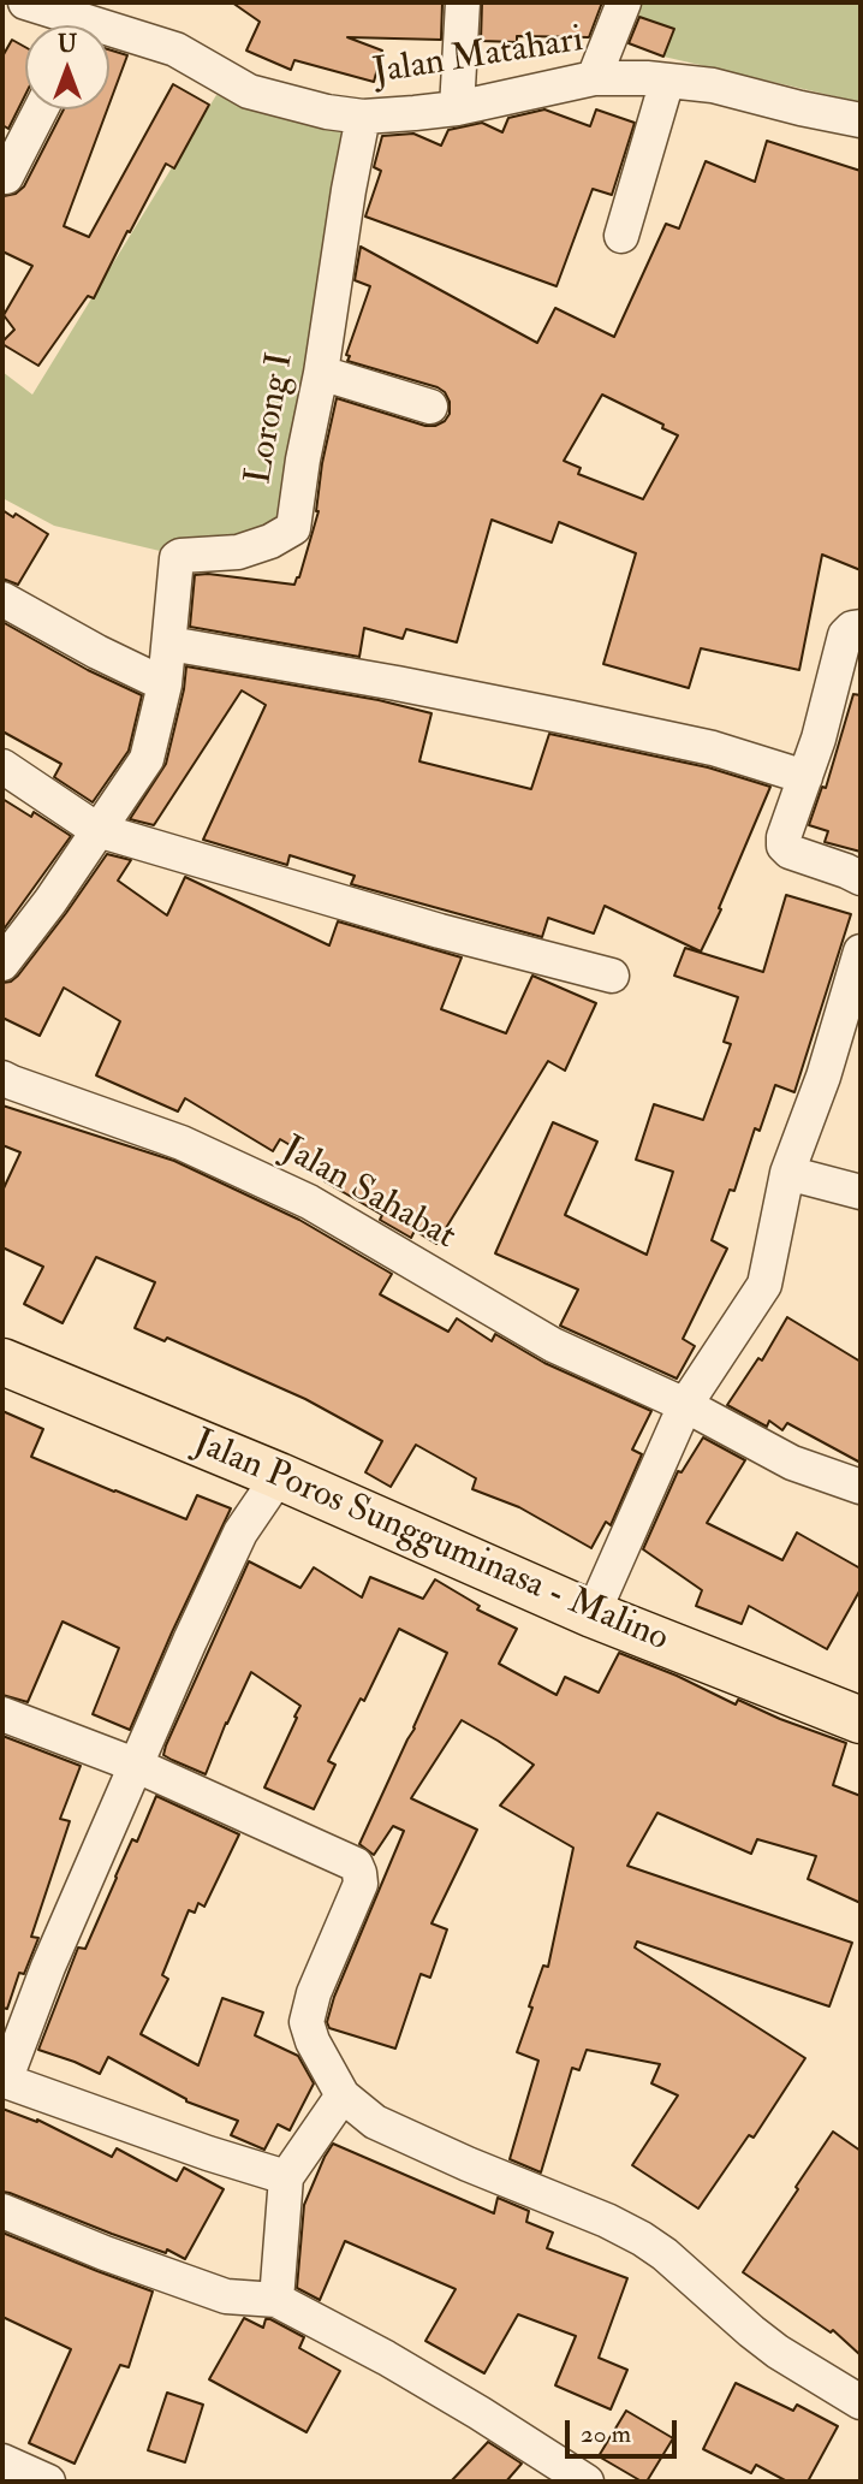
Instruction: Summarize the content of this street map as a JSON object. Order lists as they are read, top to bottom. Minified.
{"streets":{"main road":["Jalan Poros Sungguminasa - Malino"],"street":["Jalan Matahari","Lorong I","Jalan Sahabat"]},"crossings":[["Jalan Matahari","Lorong I"]],"scale_bar":"20 m","north":"top"}
